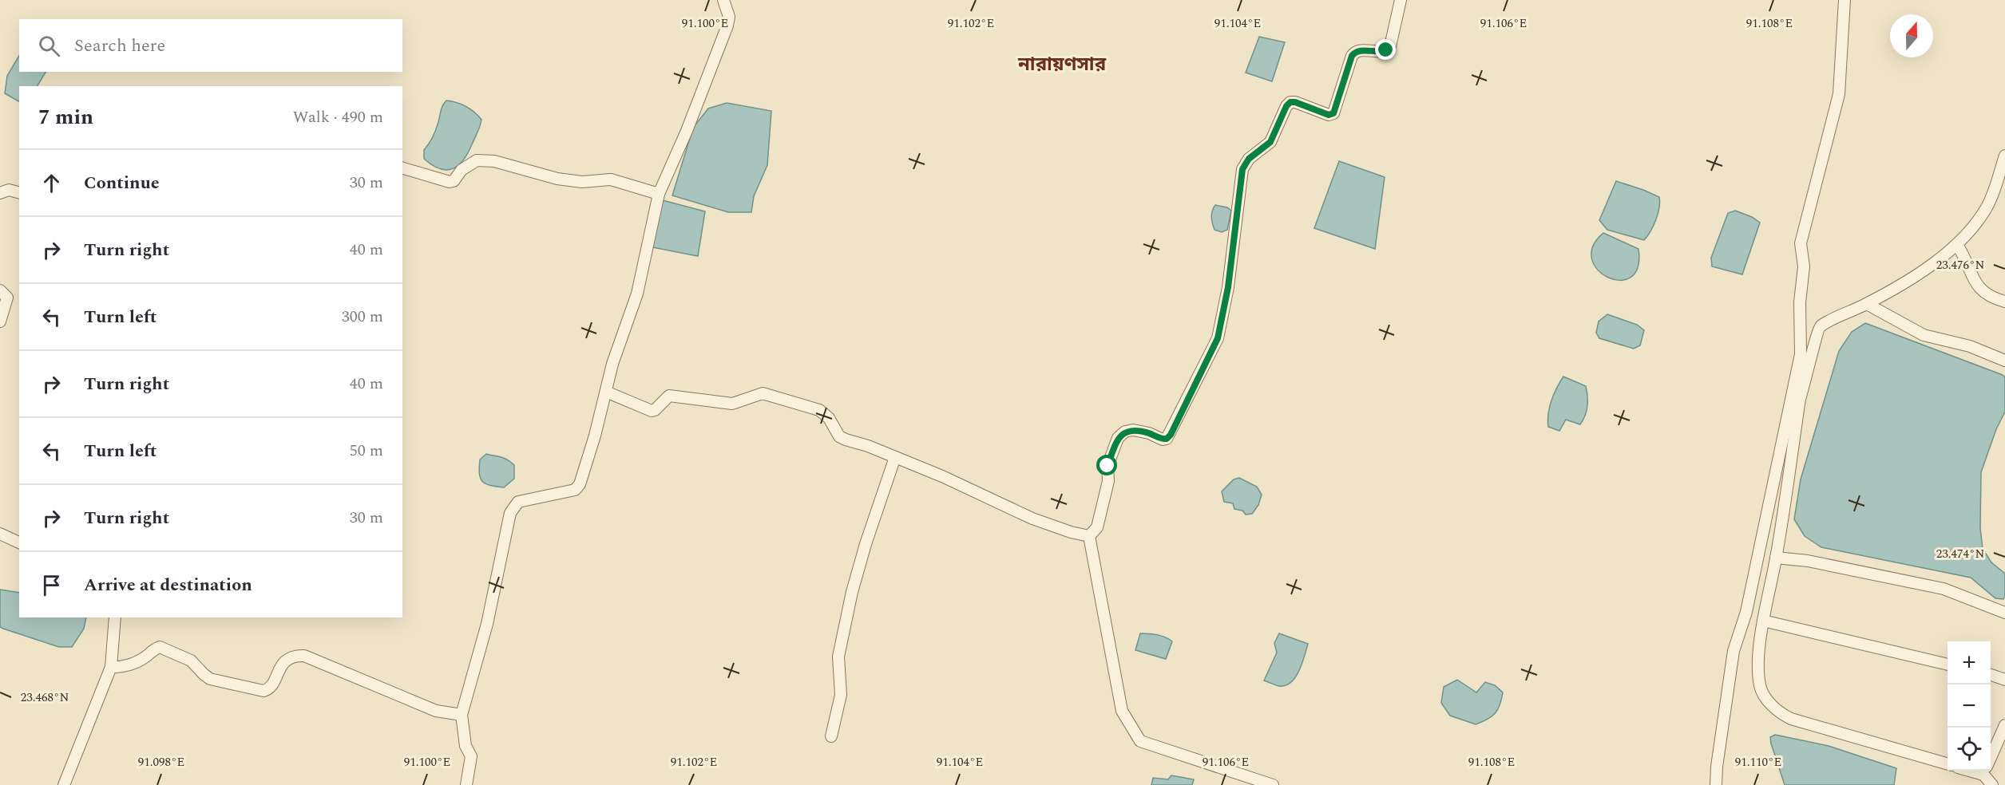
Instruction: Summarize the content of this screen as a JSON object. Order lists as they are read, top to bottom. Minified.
{"districts":["নারায়ণসার"],"north":"top","page":{"search":"Search here","heading":["7 min","Walk · 490 m"],"list":[["Continue","30 m"],["Turn right","40 m"],["Turn left","300 m"],["Turn right","40 m"],["Turn left","50 m"],["Turn right","30 m"],"Arrive at destination"],"map_buttons":["+","−"]},"coordinates":["91.100°E","91.102°E","91.106°E","91.108°E","91.104°E","23.476°N","23.474°N","23.468°N","91.098°E","91.110°E"]}
